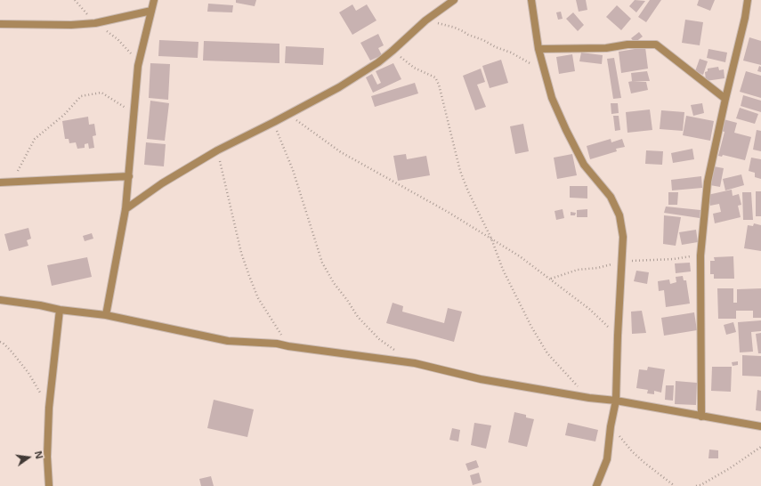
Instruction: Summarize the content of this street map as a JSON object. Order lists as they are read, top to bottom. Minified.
{"north":"right"}
